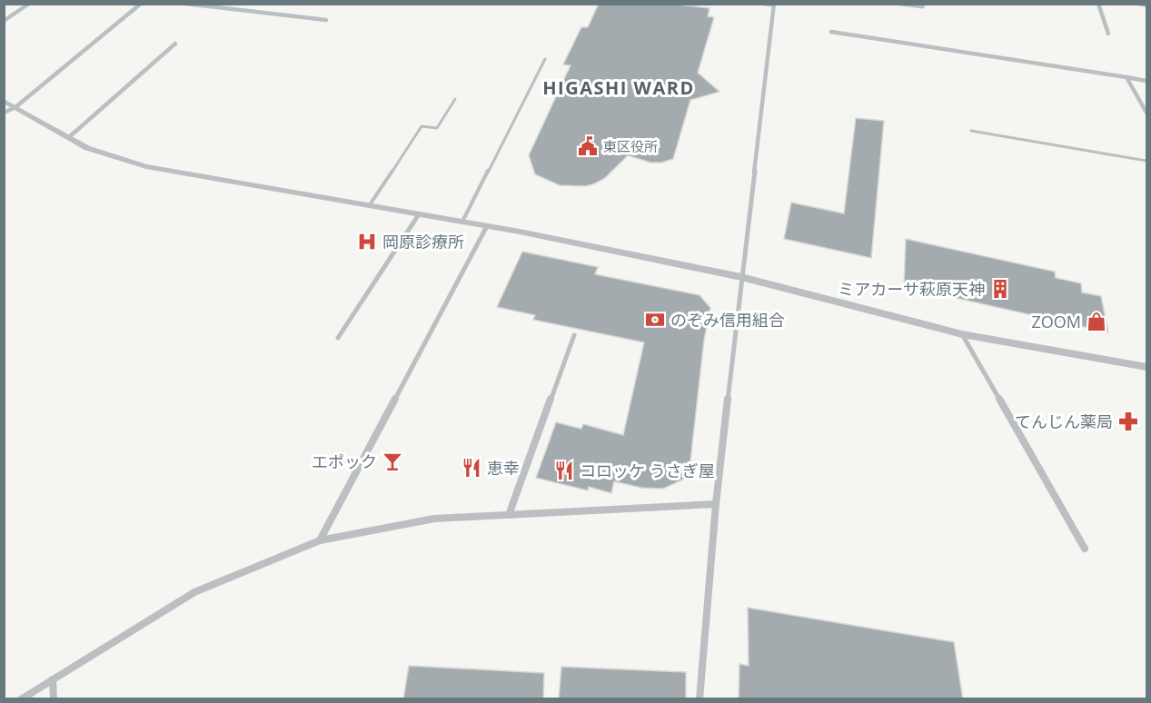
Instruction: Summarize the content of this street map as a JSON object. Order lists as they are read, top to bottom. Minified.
{"districts":["HIGASHI WARD"],"places":{"public building":["東区役所"],"hospital":["岡原診療所"],"building":["ミアカーサ萩原天神"],"bank":["のぞみ信用組合"],"shop":["ZOOM"],"pharmacy":["てんじん薬局"],"bar":["エポック"],"restaurant":["恵幸","コロッケ うさぎ屋"]}}
